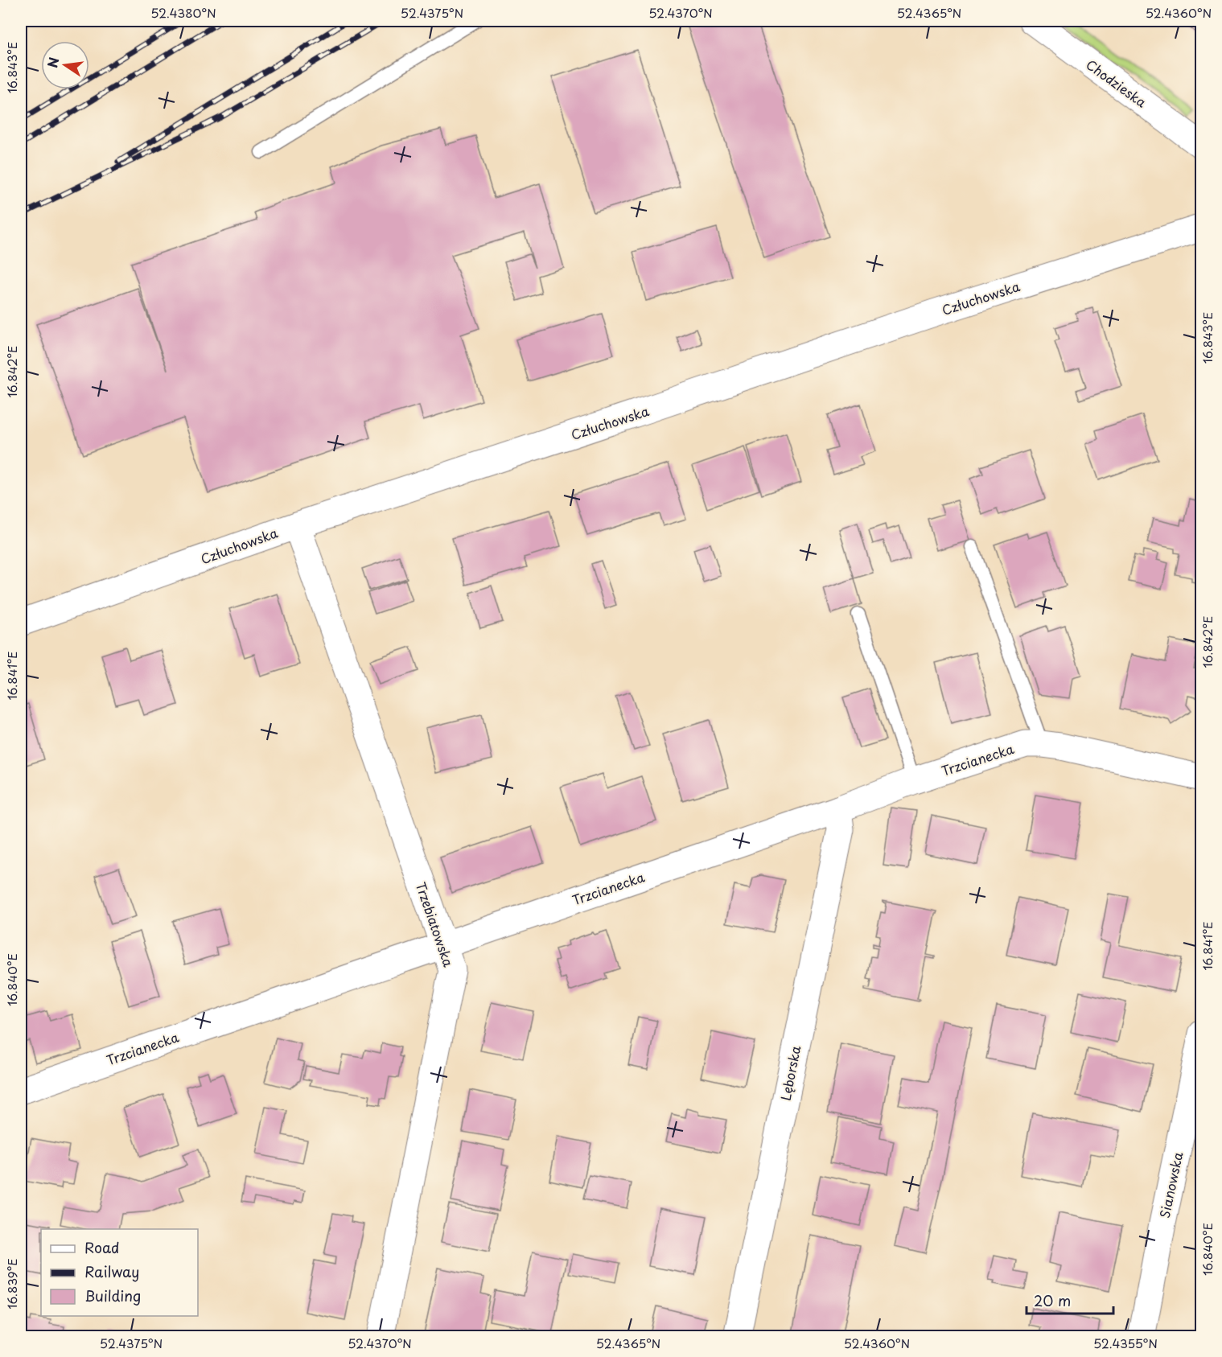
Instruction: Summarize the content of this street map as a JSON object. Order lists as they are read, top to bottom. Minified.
{"streets":{"street":["Chodzieska","Człuchowska","Trzcianecka","Trzebiatowska","Lęborska","Sianowska"]},"crossings":[["Człuchowska","Trzebiatowska"],["Trzcianecka","Trzebiatowska"],["Trzcianecka","Lęborska"]],"legend":["Road","Railway","Building"],"scale_bar":"20 m","north":"left","coordinates":["52.4380°N","52.4375°N","52.4370°N","52.4365°N","52.4360°N","16.843°E","16.842°E","16.841°E","16.840°E","16.839°E","52.4355°N"]}
